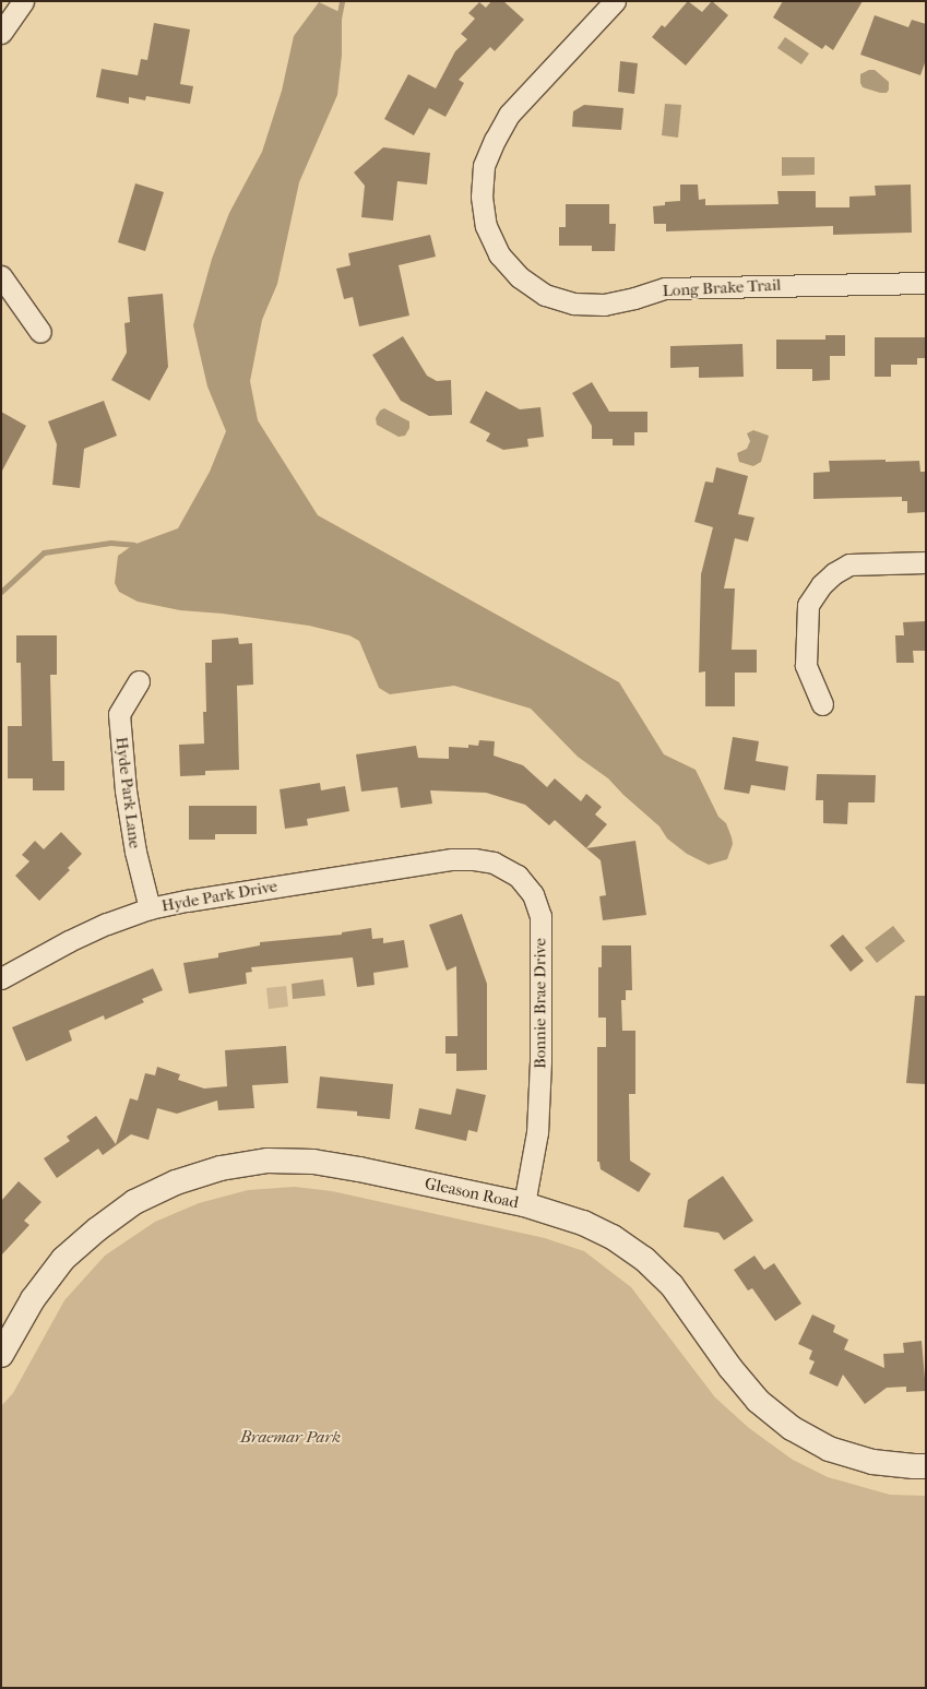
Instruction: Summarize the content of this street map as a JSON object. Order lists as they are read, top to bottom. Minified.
{"streets":{"street":["Long Brake Trail","Hyde Park Lane","Hyde Park Drive","Bonnie Brae Drive","Gleason Road"]},"crossings":[["Hyde Park Lane","Hyde Park Drive"],["Hyde Park Drive","Bonnie Brae Drive"],["Bonnie Brae Drive","Gleason Road"]],"parks":["Braemar Park"]}
